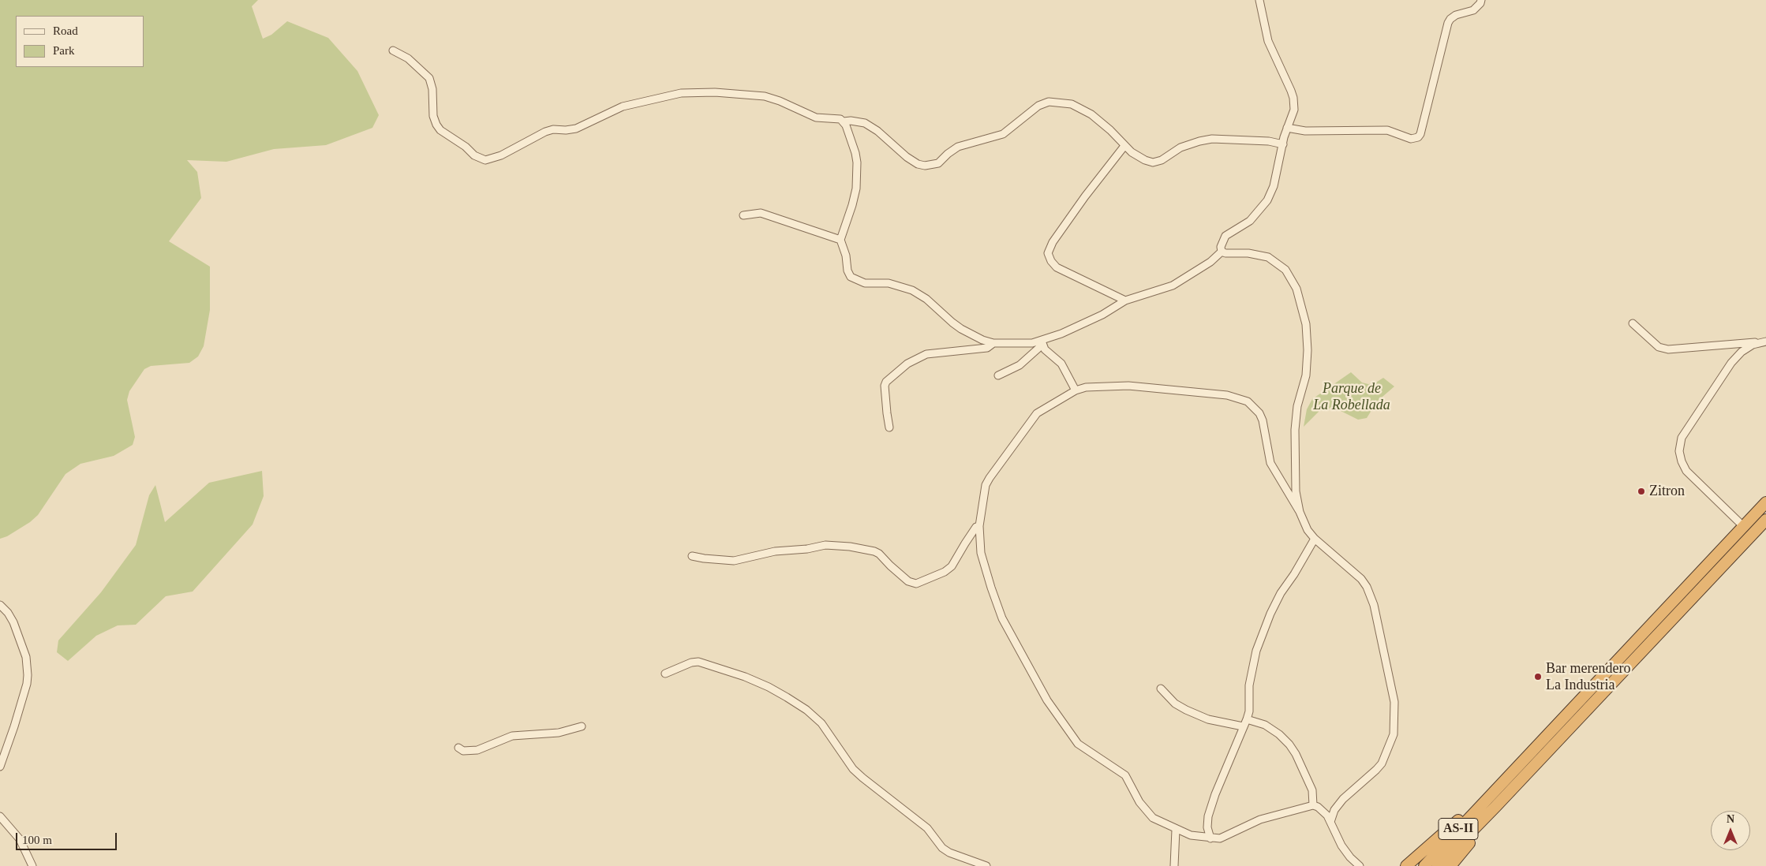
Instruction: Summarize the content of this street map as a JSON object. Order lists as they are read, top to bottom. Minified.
{"streets":{"highway":["AS-II"]},"parks":["Parque de La Robellada"],"places":["Zitron","Bar merendero La Industria"],"legend":["Road","Park"],"scale_bar":"100 m","north":"top"}
